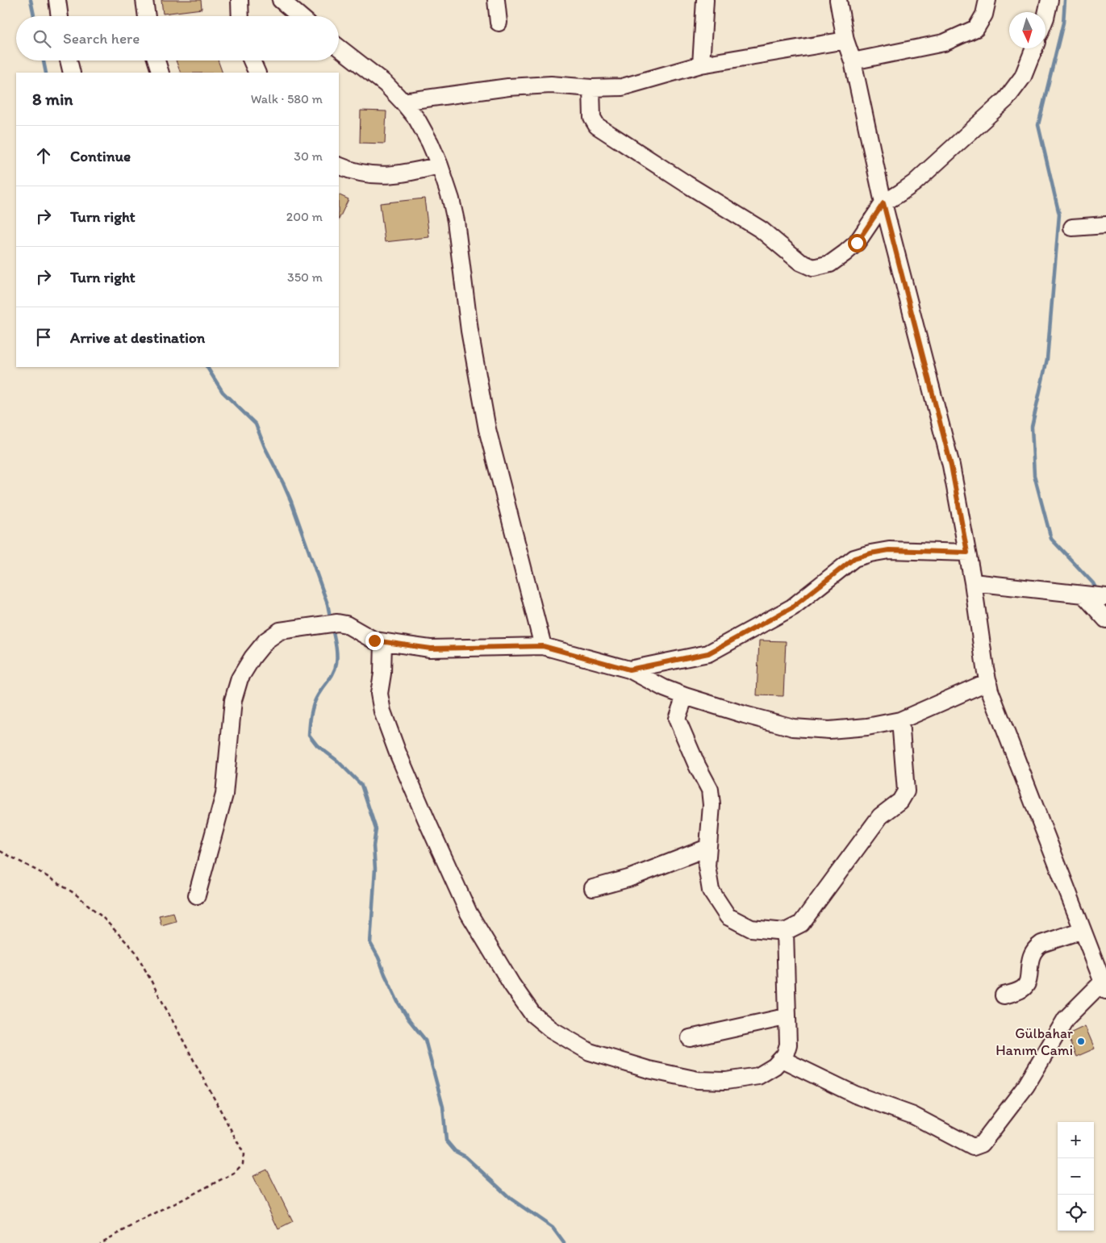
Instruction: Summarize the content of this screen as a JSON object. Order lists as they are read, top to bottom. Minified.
{"places":["Gülbahar Hanım Cami"],"north":"bottom","page":{"search":"Search here","heading":["8 min","Walk · 580 m"],"list":[["Continue","30 m"],["Turn right","200 m"],["Turn right","350 m"],"Arrive at destination"],"map_buttons":["+","−"]}}
